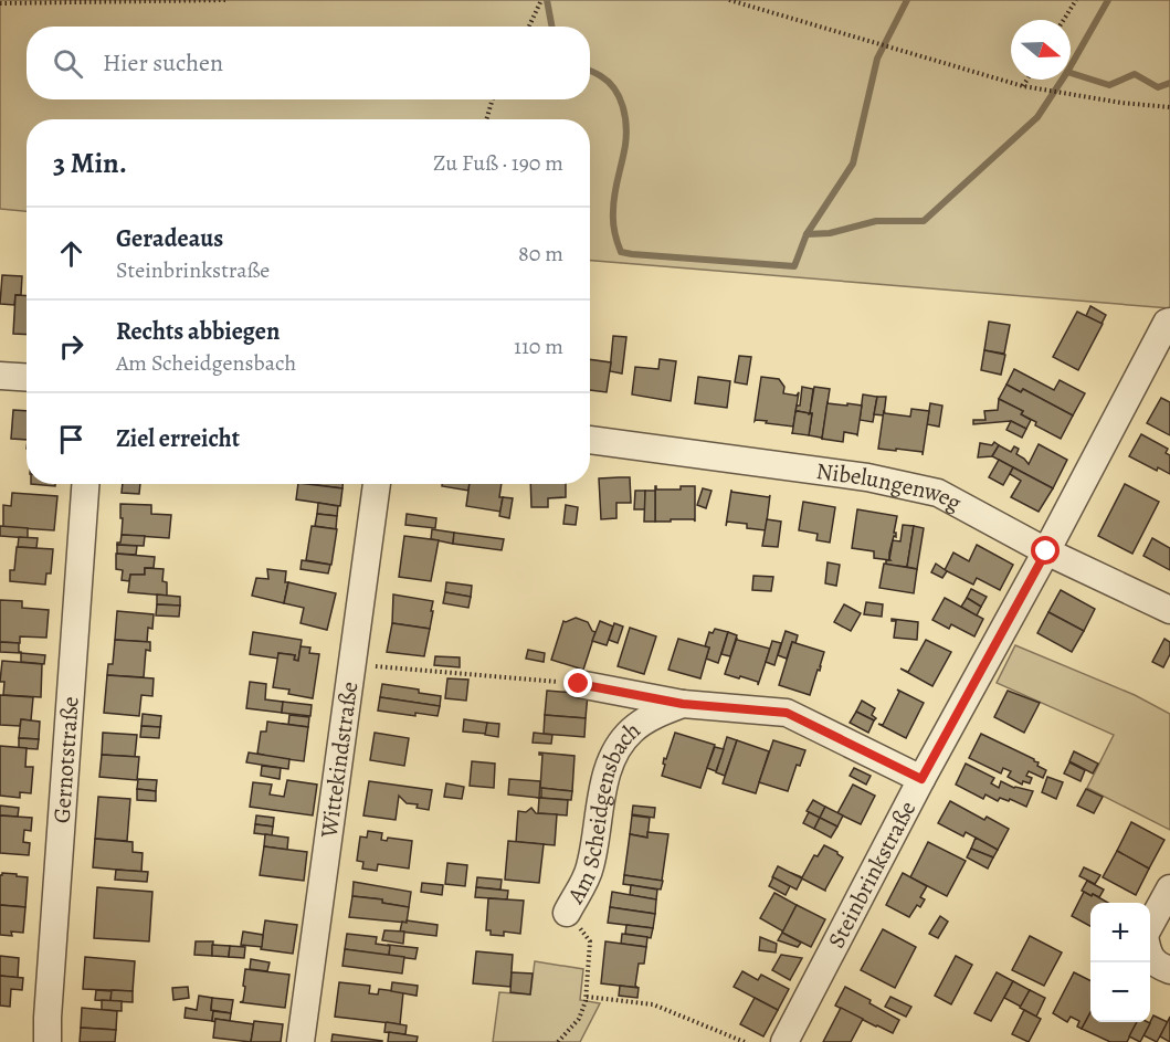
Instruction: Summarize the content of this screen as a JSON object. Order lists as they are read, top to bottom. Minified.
{"streets":{"street":["Nibelungenweg","Gernotstraße","Wittekindstraße","Am Scheidgensbach","Steinbrinkstraße"]},"crossings":[["Nibelungenweg","Steinbrinkstraße"],["Am Scheidgensbach","Steinbrinkstraße"]],"north":"right","page":{"search":"Hier suchen","heading":["3 Min.","Zu Fuß · 190 m"],"list":[["Geradeaus","Steinbrinkstraße","80 m"],["Rechts abbiegen","Am Scheidgensbach","110 m"],"Ziel erreicht"],"map_buttons":["+","−"]}}
